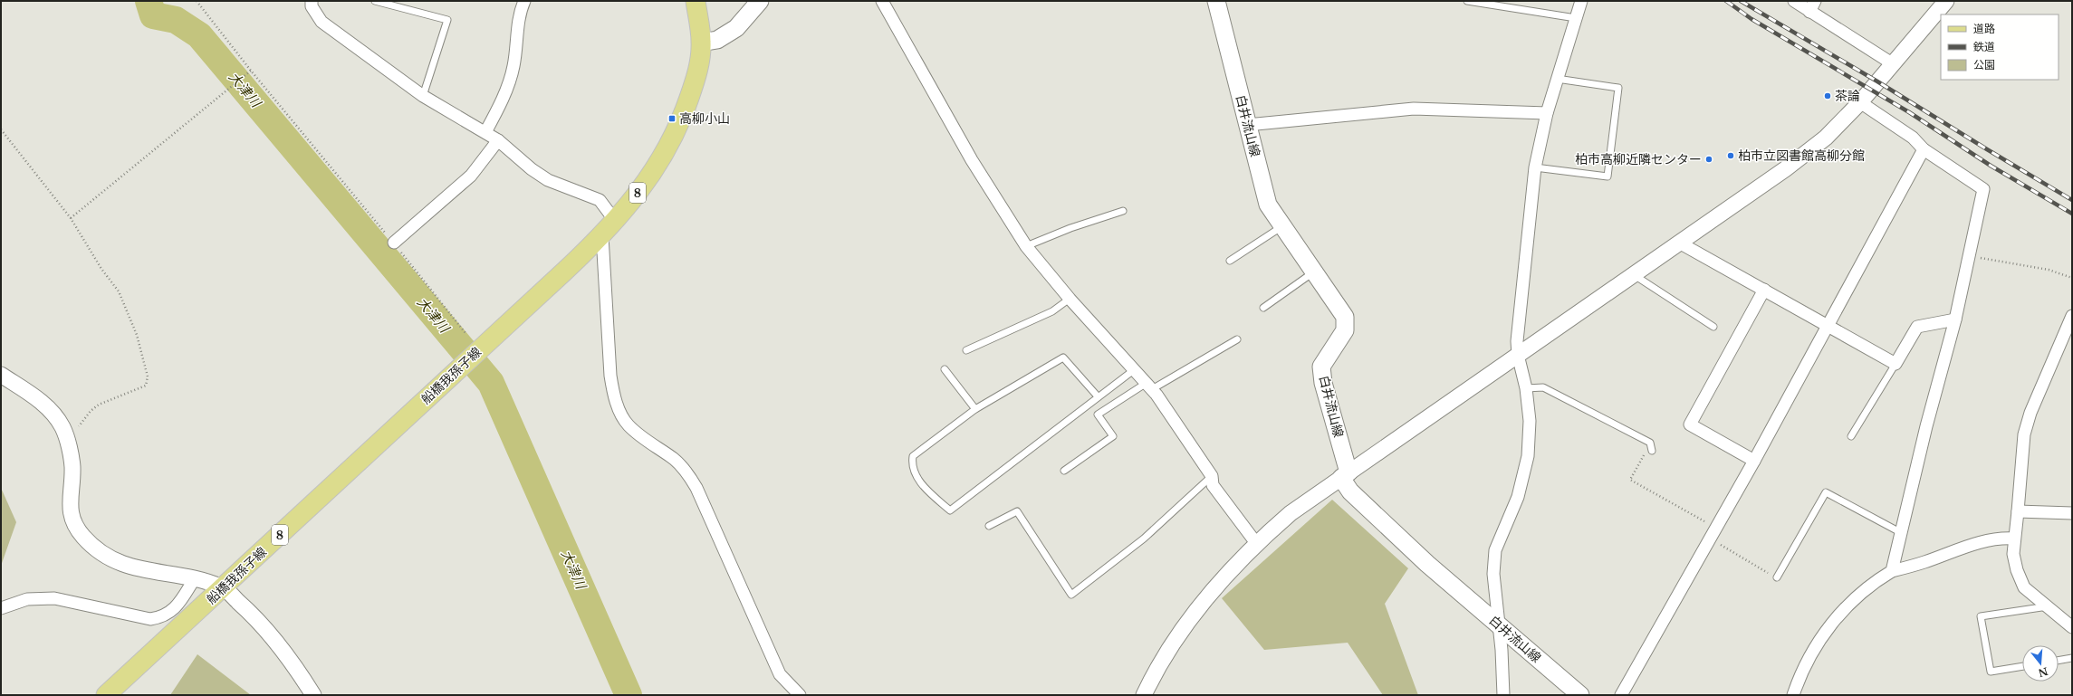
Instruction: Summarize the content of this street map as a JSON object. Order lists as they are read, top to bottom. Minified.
{"streets":{"main road":["白井流山線","8","船橋我孫子線"]},"water":["大津川"],"places":{"other":["茶論","柏市立図書館高柳分館","柏市高柳近隣センター"],"transit":["高柳小山"]},"legend":["道路","鉄道","公園"],"north":"bottom"}
